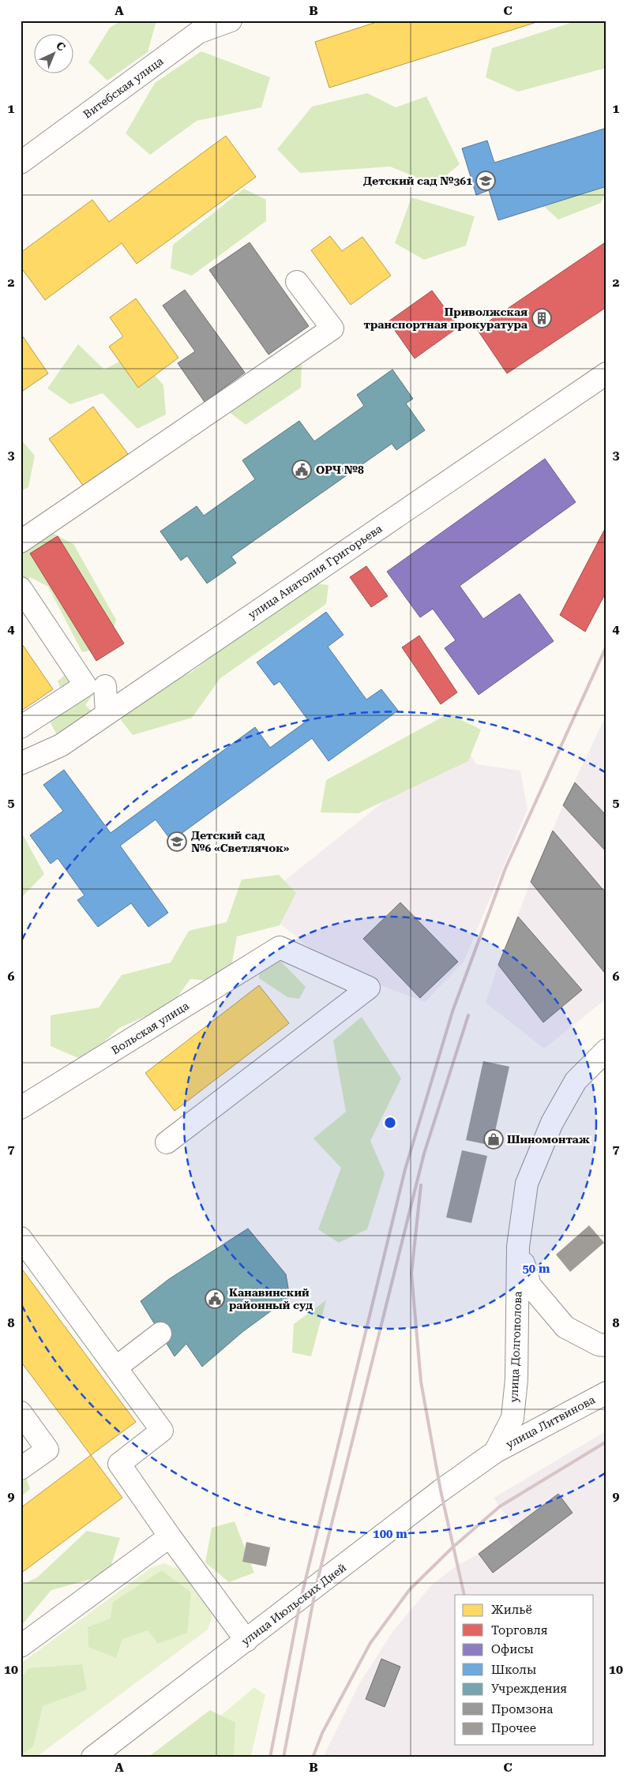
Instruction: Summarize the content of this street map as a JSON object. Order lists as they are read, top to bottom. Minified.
{"streets":{"street":["Витебская улица","улица Анатолия Григорьева","Вольская улица","улица Долгополова","улица Литвинова","улица Июльских Дней"]},"crossings":[["улица Долгополова","улица Литвинова"],["улица Долгополова","улица Июльских Дней"],["улица Литвинова","улица Июльских Дней"]],"places":{"school or university":["Детский сад №361","Детский сад №6 «Светлячок»"],"building":["Приволжская транспортная прокуратура"],"public building":["ОРЧ №8","Канавинский районный суд"],"shop":["Шиномонтаж"]},"legend":["Жильё","Торговля","Офисы","Школы","Учреждения","Промзона","Прочее"],"north":"top right","grid":{"columns":["A","B","C"],"rows":["1","2","3","4","5","6","7","8","9","10"]},"rings":["50 m","100 m"]}
